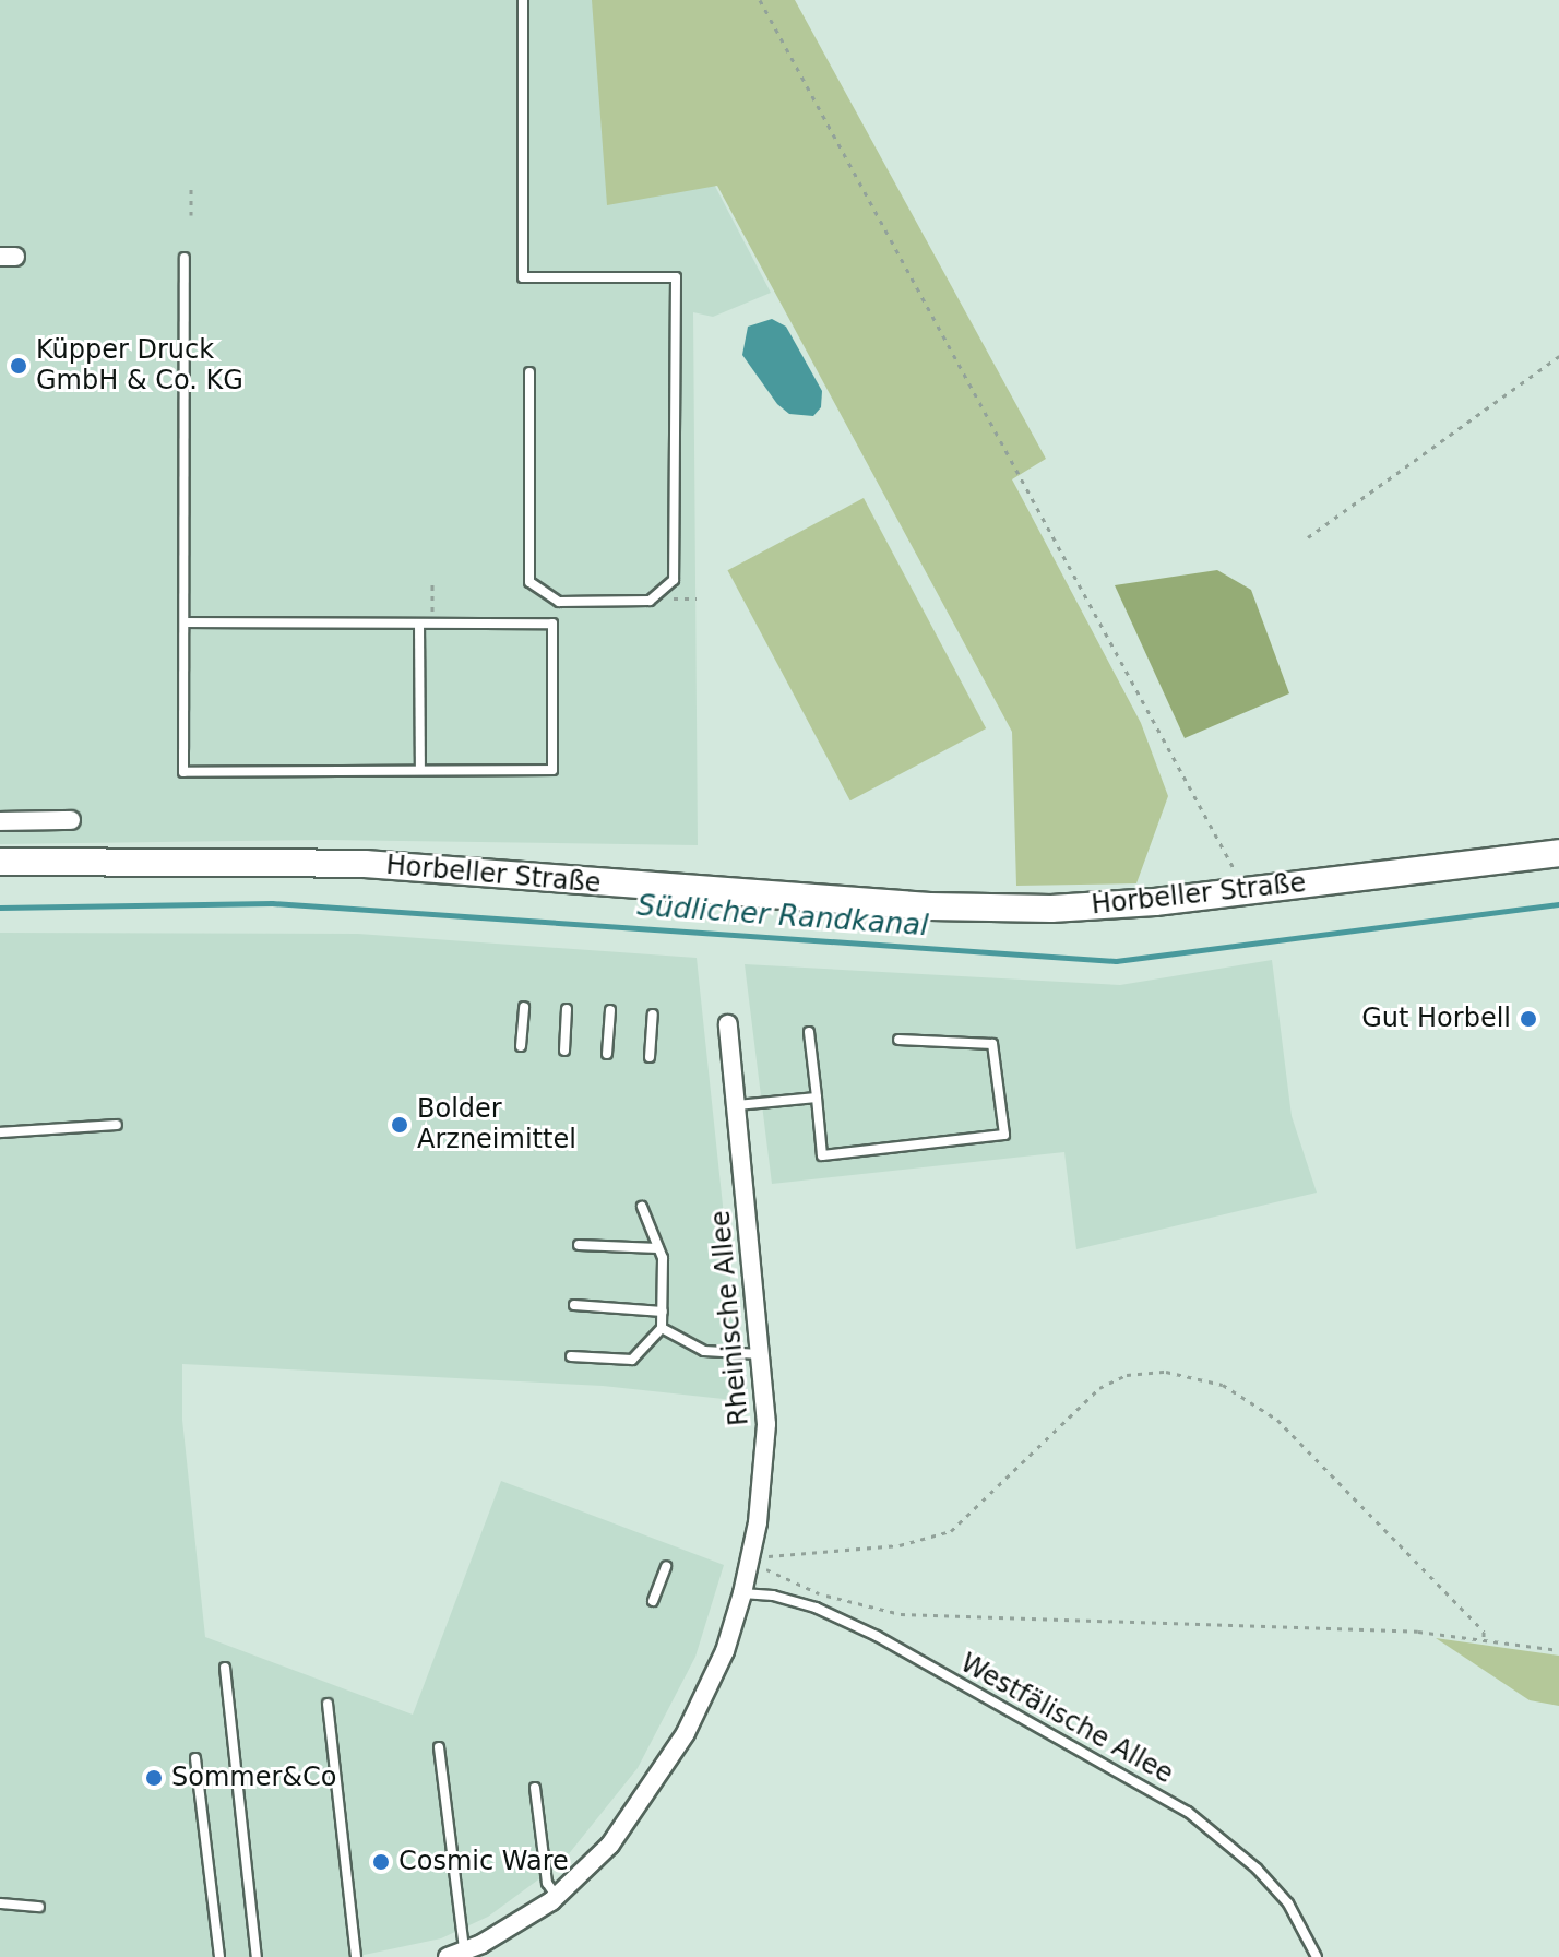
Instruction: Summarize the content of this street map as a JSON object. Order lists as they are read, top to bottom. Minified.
{"streets":{"main road":["Horbeller Straße"],"street":["Rheinische Allee"],"lane":["Westfälische Allee"]},"crossings":[["Rheinische Allee","Westfälische Allee"]],"water":["Südlicher Randkanal"],"places":["Küpper Druck GmbH & Co. KG","Gut Horbell","Bolder Arzneimittel","Sommer&Co","Cosmic Ware"]}
